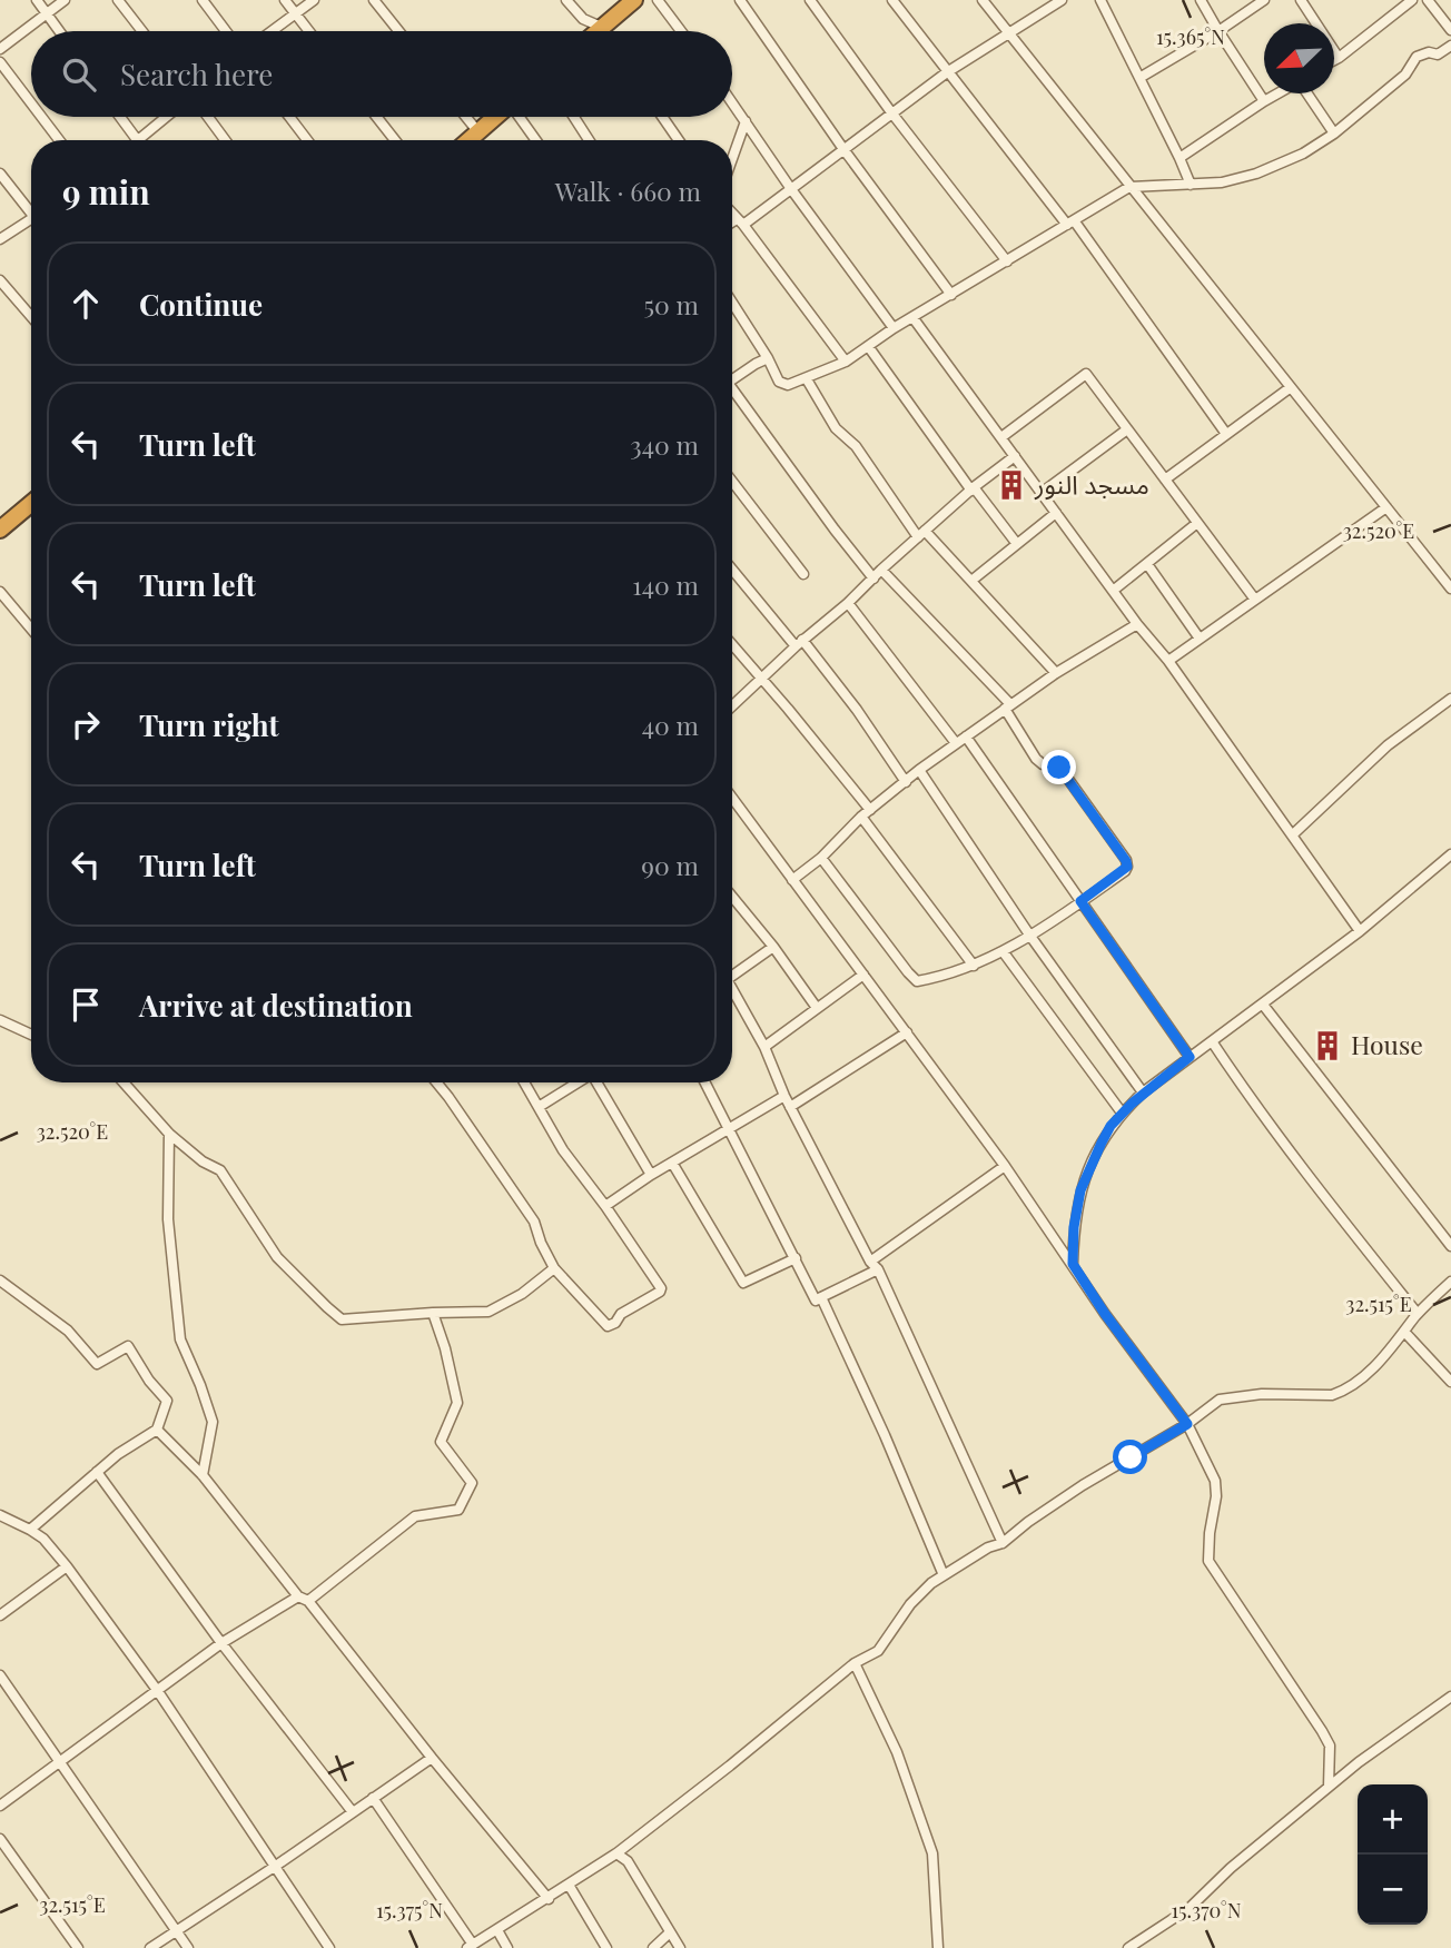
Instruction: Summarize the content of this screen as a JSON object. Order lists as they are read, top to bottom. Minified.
{"places":{"building":["مسجد النور","House"]},"north":"bottom left","page":{"search":"Search here","heading":["9 min","Walk · 660 m"],"list":[["Continue","50 m"],["Turn left","340 m"],["Turn left","140 m"],["Turn right","40 m"],["Turn left","90 m"],"Arrive at destination"],"map_buttons":["+","−"]},"coordinates":["15.365°N","32.520°E","32.515°E","15.375°N","15.370°N"]}
